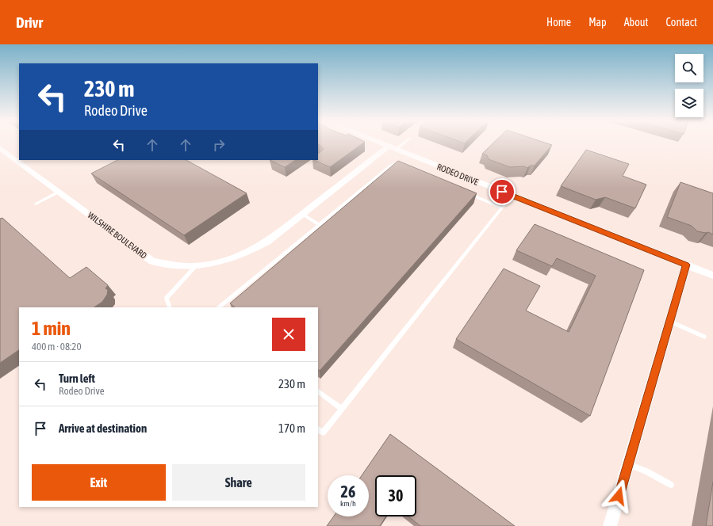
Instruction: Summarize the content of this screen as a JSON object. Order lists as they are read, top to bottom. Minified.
{"streets":{"street":["RODEO DRIVE","WILSHIRE BOULEVARD"]},"crossings":[["RODEO DRIVE","WILSHIRE BOULEVARD"]],"page":{"header":"Drivr","nav":["Home","Map","About","Contact"],"turn":["230 m","Rodeo Drive"],"heading":["1 min","400 m · 08:20"],"list":[{"name":"Turn left","note":"Rodeo Drive","value":"230 m"},{"name":"Arrive at destination","value":"170 m"}],"buttons":["Exit","Share"],"speed":"26 km/h","limit":"30"}}
